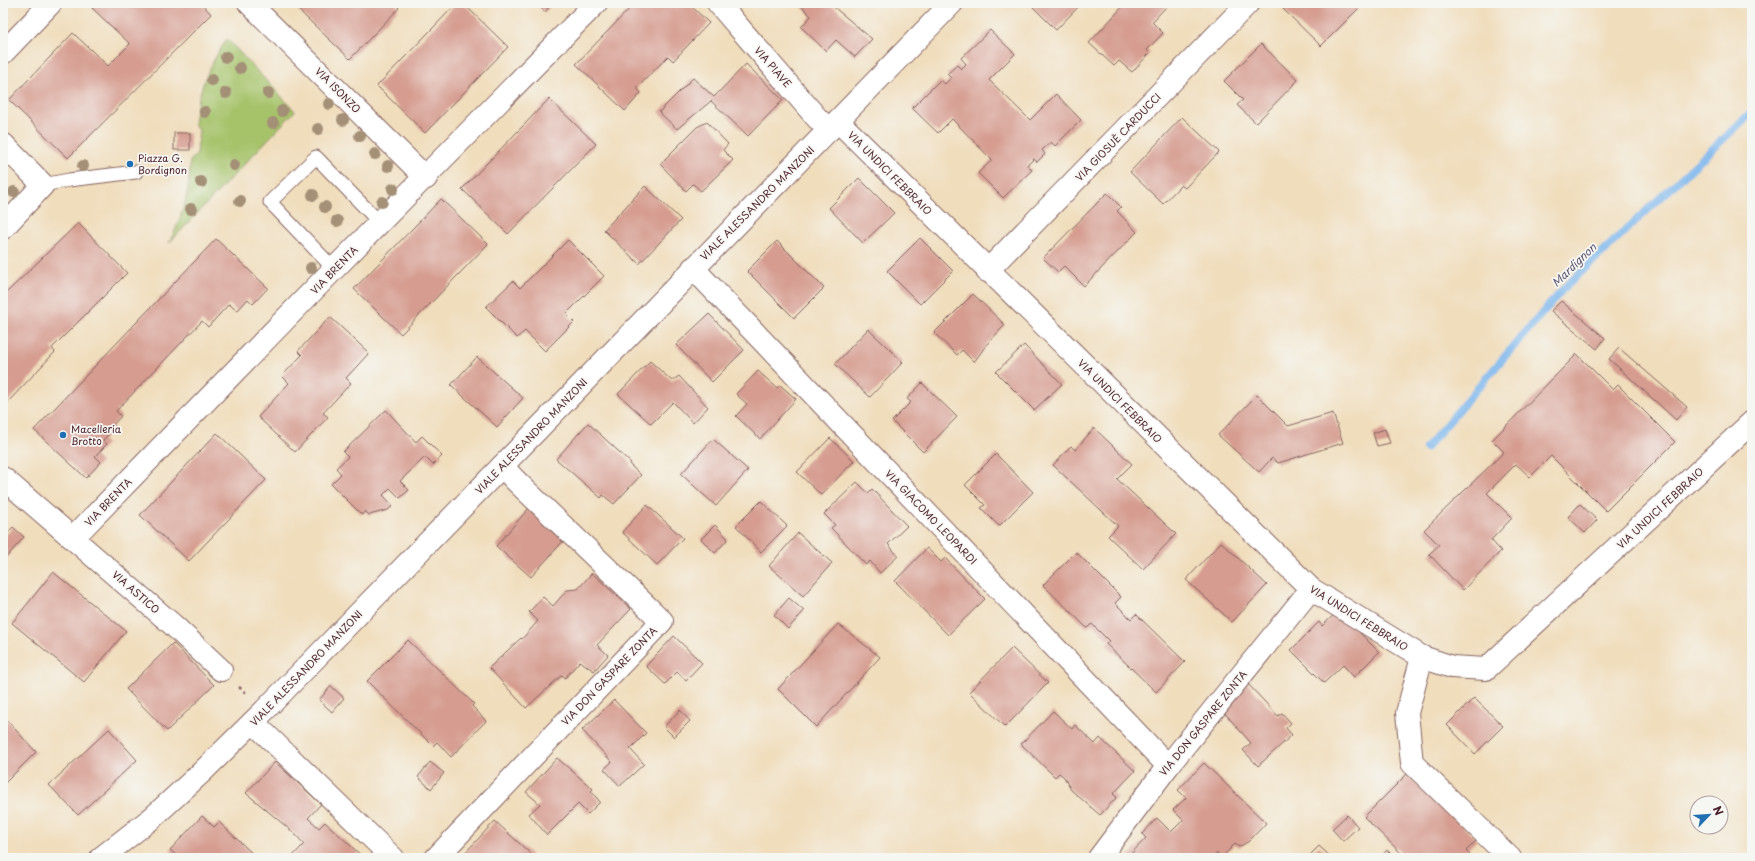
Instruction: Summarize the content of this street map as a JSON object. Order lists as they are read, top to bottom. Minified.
{"streets":{"street":["VIA PIAVE","VIA ISONZO","VIA GIOSUÈ CARDUCCI","VIA UNDICI FEBBRAIO","VIALE ALESSANDRO MANZONI","VIA BRENTA","VIA GIACOMO LEOPARDI","VIA ASTICO","VIA DON GASPARE ZONTA"]},"crossings":[["VIA PIAVE","VIA UNDICI FEBBRAIO"],["VIA PIAVE","VIALE ALESSANDRO MANZONI"],["VIA ISONZO","VIA BRENTA"],["VIA GIOSUÈ CARDUCCI","VIA UNDICI FEBBRAIO"],["VIA UNDICI FEBBRAIO","VIALE ALESSANDRO MANZONI"],["VIA UNDICI FEBBRAIO","VIA DON GASPARE ZONTA"],["VIALE ALESSANDRO MANZONI","VIA GIACOMO LEOPARDI"],["VIALE ALESSANDRO MANZONI","VIA DON GASPARE ZONTA"],["VIA BRENTA","VIA ASTICO"],["VIA GIACOMO LEOPARDI","VIA DON GASPARE ZONTA"]],"water":["Mardignon"],"places":["Piazza G. Bordignon","Macelleria Brotto"],"north":"top right"}
